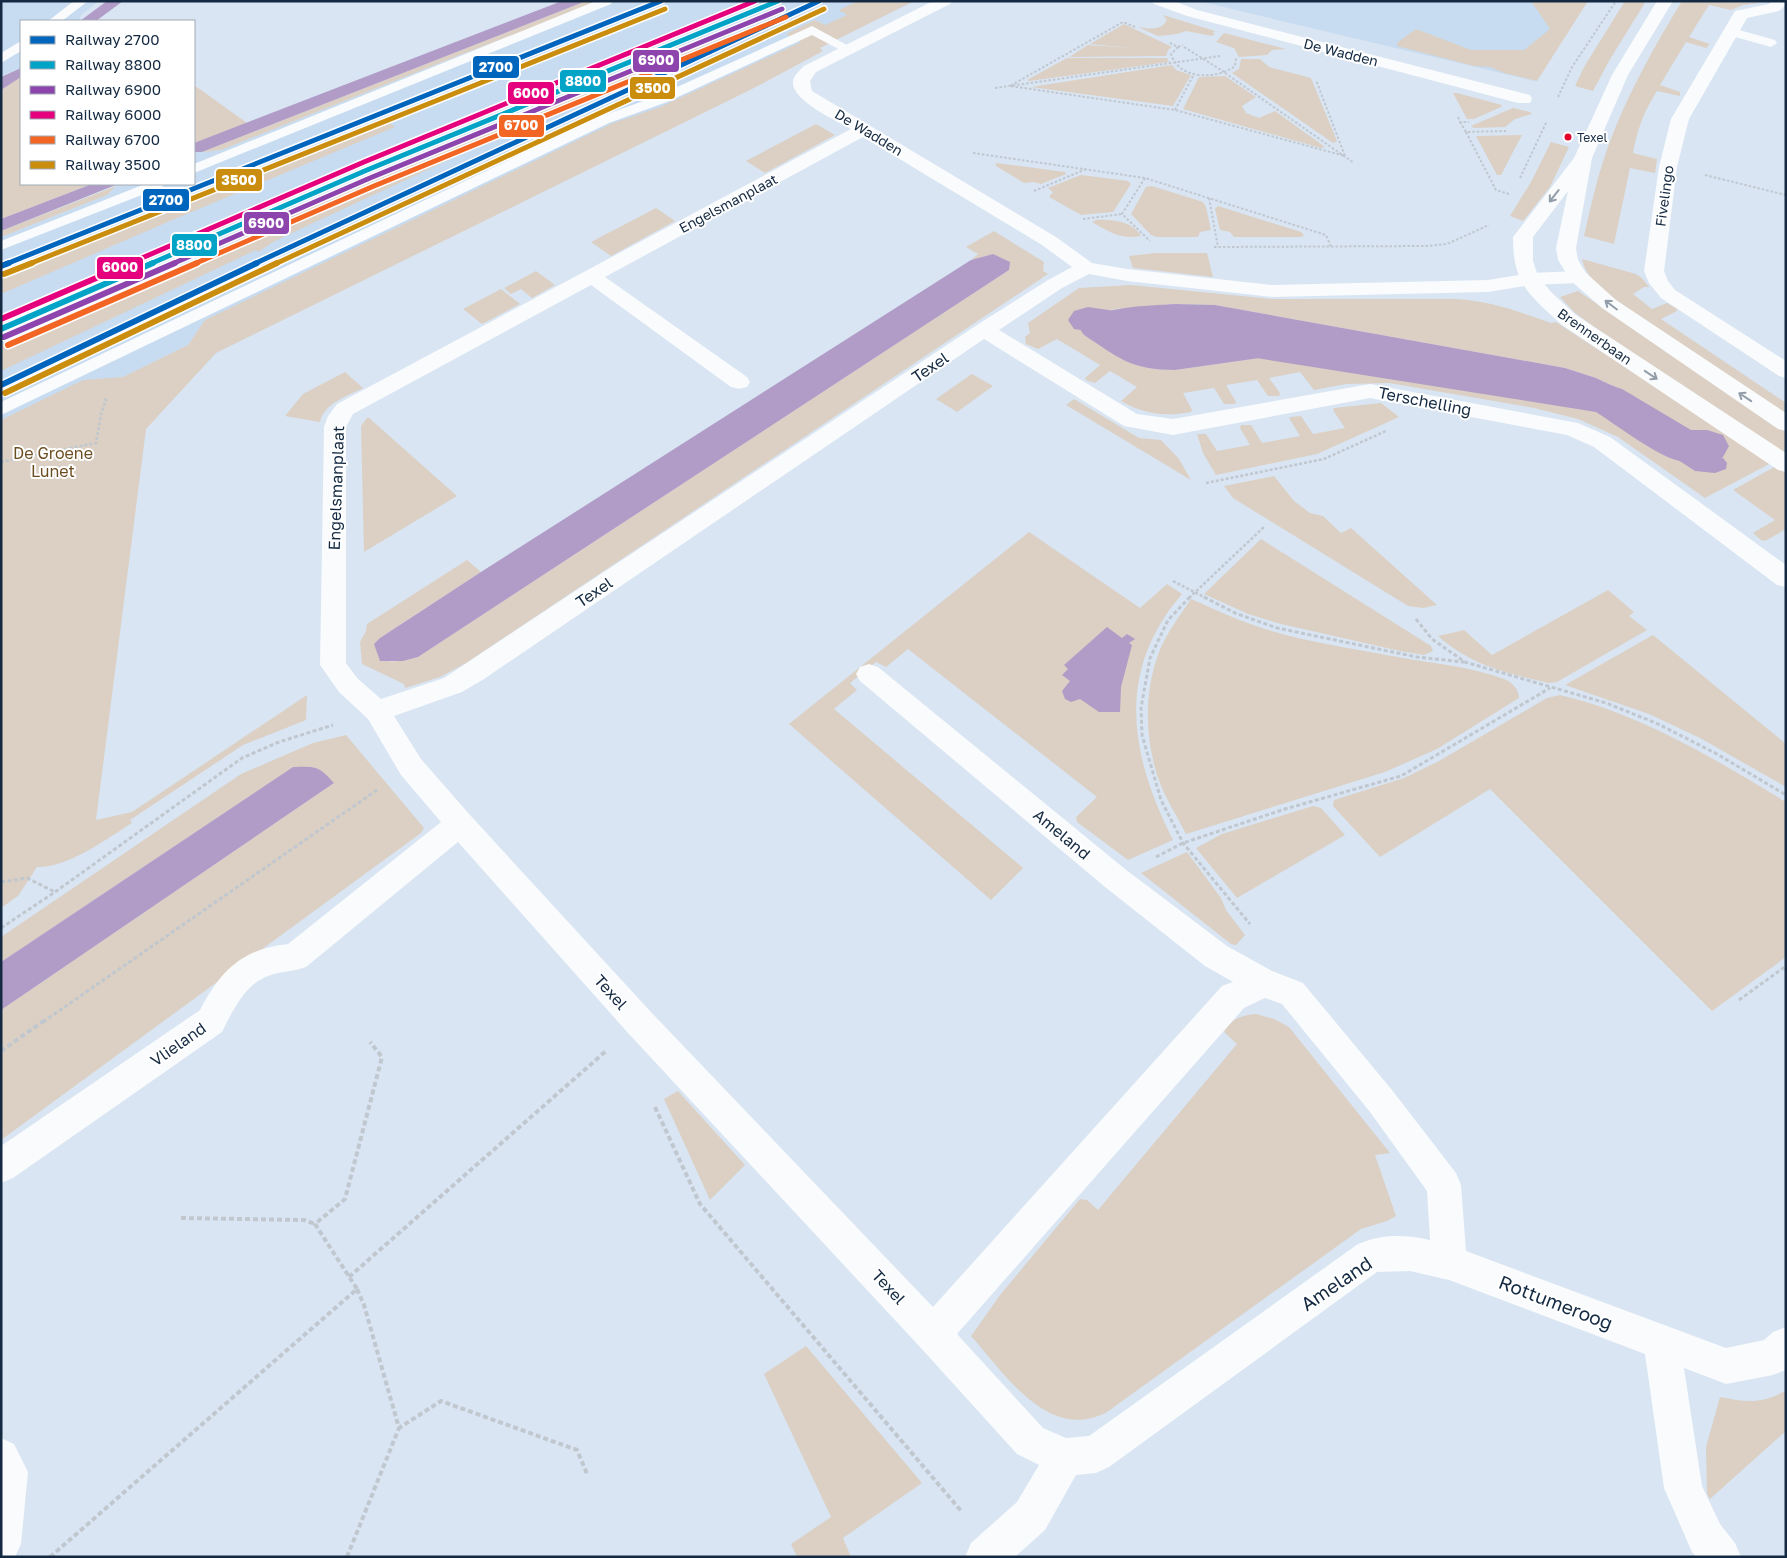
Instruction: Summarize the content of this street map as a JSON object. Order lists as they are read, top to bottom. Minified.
{"streets":{"street":["De Wadden","Fivelingo","Engelsmanplaat","Brennerbaan","Texel","Terschelling","Ameland","Vlieland","Rottumeroog"]},"crossings":[["De Wadden","Engelsmanplaat"],["De Wadden","Texel"],["Engelsmanplaat","Texel"],["Texel","Terschelling"],["Texel","Ameland"],["Texel","Vlieland"],["Ameland","Rottumeroog"]],"parks":["De Groene Lunet"],"places":["Texel"],"lines":["rail line 2700","rail line 8800","rail line 6000","rail line 6900","rail line 3500","rail line 6700"],"legend":["Railway 2700","Railway 8800","Railway 6900","Railway 6000","Railway 6700","Railway 3500"]}
